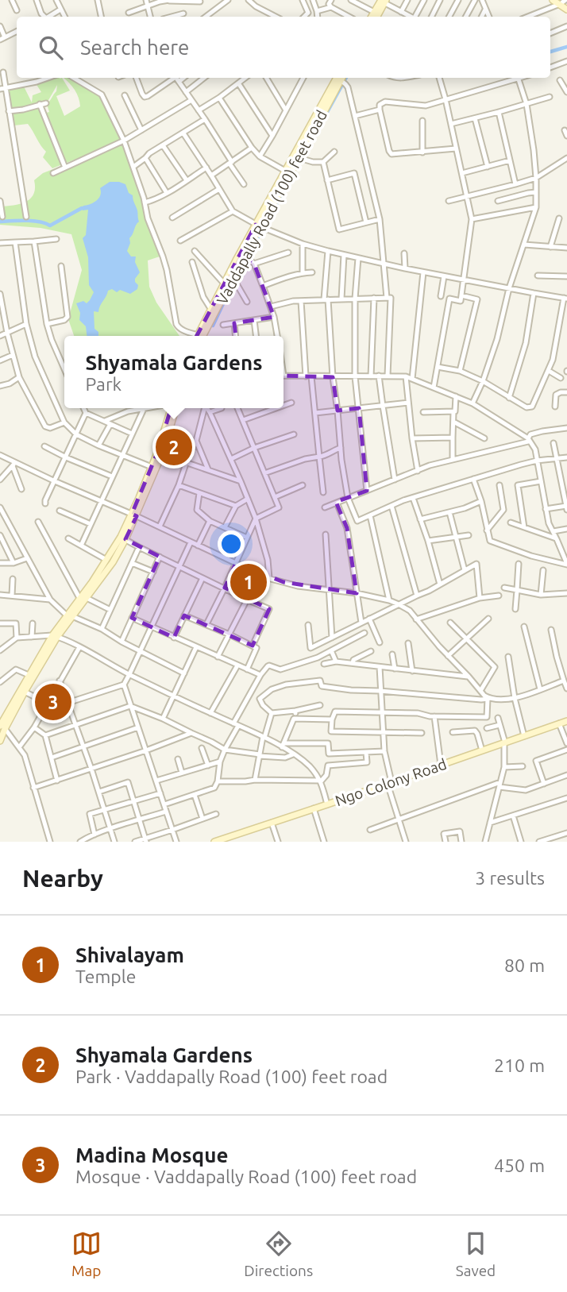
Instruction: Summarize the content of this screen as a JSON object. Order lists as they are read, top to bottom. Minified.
{"streets":{"main road":["Vaddapally Road (100) feet road","Ngo Colony Road"]},"page":{"search":"Search here","popup":["Shyamala Gardens","Park"],"pins":["2","1","3"],"heading":["Nearby","3 results"],"list":[{"mark":"1","name":"Shivalayam","note":"Temple","value":"80 m"},{"mark":"2","name":"Shyamala Gardens","note":"Park · Vaddapally Road (100) feet road","value":"210 m"},{"mark":"3","name":"Madina Mosque","note":"Mosque · Vaddapally Road (100) feet road","value":"450 m"}],"nav":["Map","Directions","Saved"]}}
